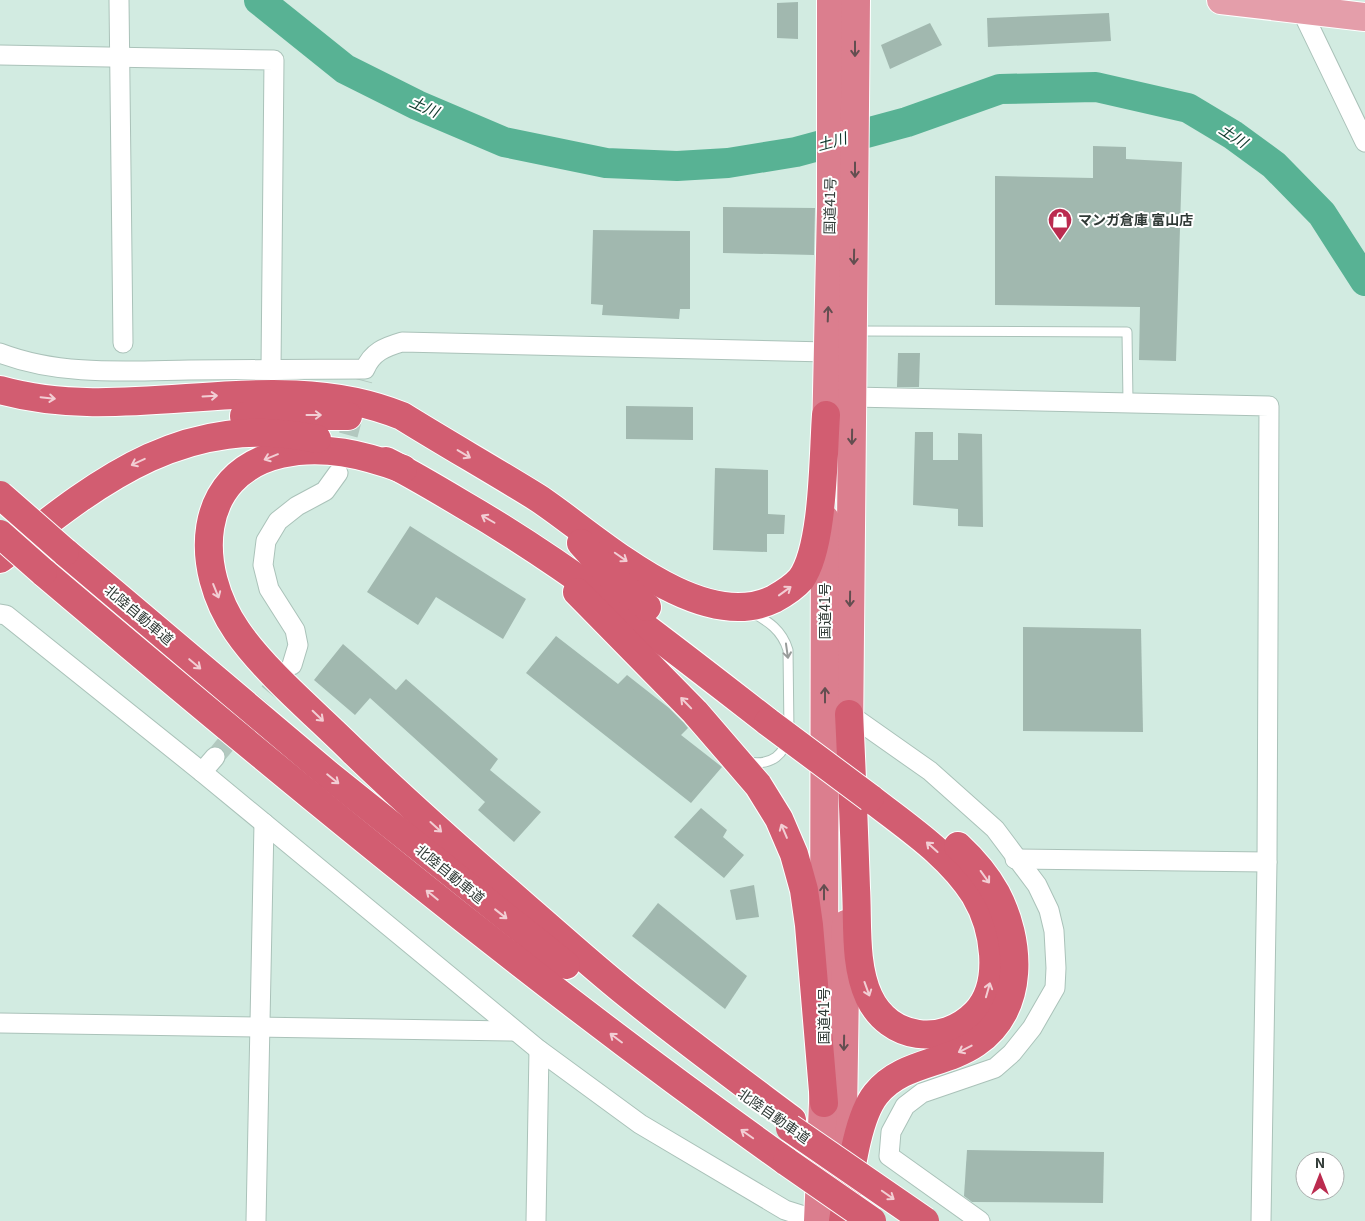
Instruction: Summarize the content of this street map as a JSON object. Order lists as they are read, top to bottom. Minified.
{"streets":{"highway":["国道41号","北陸自動車道"]},"water":["土川"],"places":{"shop":["マンガ倉庫 富山店"]},"north":"top"}
